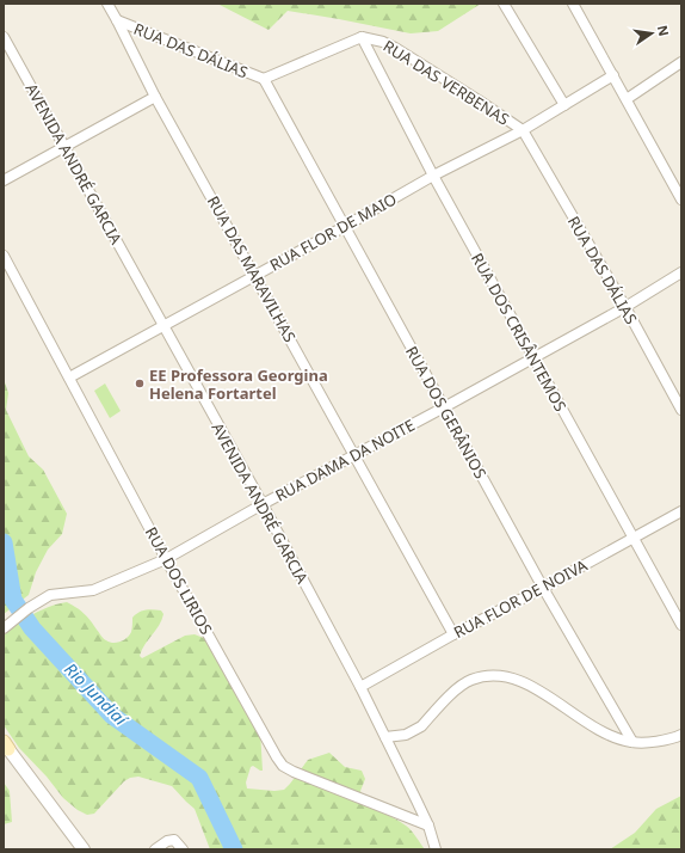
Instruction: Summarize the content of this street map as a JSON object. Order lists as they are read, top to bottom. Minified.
{"streets":{"street":["RUA DAS DÁLIAS","RUA DAS VERBENAS","AVENIDA ANDRÉ GARCIA","RUA FLOR DE MAIO","RUA DAS MARAVILHAS","RUA DOS CRISÂNTEMOS","RUA DOS GERÂNIOS","RUA DAMA DA NOITE","RUA DOS LIRIOS","RUA FLOR DE NOIVA"]},"crossings":[["RUA DAS DÁLIAS","RUA DAS VERBENAS"],["RUA DAS DÁLIAS","RUA FLOR DE MAIO"],["RUA DAS DÁLIAS","RUA DAS MARAVILHAS"],["RUA DAS DÁLIAS","RUA DOS GERÂNIOS"],["RUA DAS DÁLIAS","RUA DAMA DA NOITE"],["RUA DAS VERBENAS","RUA FLOR DE MAIO"],["RUA DAS VERBENAS","RUA DOS CRISÂNTEMOS"],["AVENIDA ANDRÉ GARCIA","RUA FLOR DE MAIO"],["AVENIDA ANDRÉ GARCIA","RUA DAMA DA NOITE"],["AVENIDA ANDRÉ GARCIA","RUA DOS LIRIOS"],["AVENIDA ANDRÉ GARCIA","RUA FLOR DE NOIVA"],["RUA FLOR DE MAIO","RUA DAS MARAVILHAS"],["RUA FLOR DE MAIO","RUA DOS CRISÂNTEMOS"],["RUA FLOR DE MAIO","RUA DOS GERÂNIOS"],["RUA FLOR DE MAIO","RUA DOS LIRIOS"],["RUA DAS MARAVILHAS","RUA DAMA DA NOITE"],["RUA DAS MARAVILHAS","RUA FLOR DE NOIVA"],["RUA DOS CRISÂNTEMOS","RUA DAMA DA NOITE"],["RUA DOS CRISÂNTEMOS","RUA FLOR DE NOIVA"],["RUA DOS GERÂNIOS","RUA DAMA DA NOITE"],["RUA DOS GERÂNIOS","RUA FLOR DE NOIVA"],["RUA DAMA DA NOITE","RUA DOS LIRIOS"]],"water":["Rio Jundiaí"],"places":["EE Professora Georgina Helena Fortartel"],"north":"right"}
